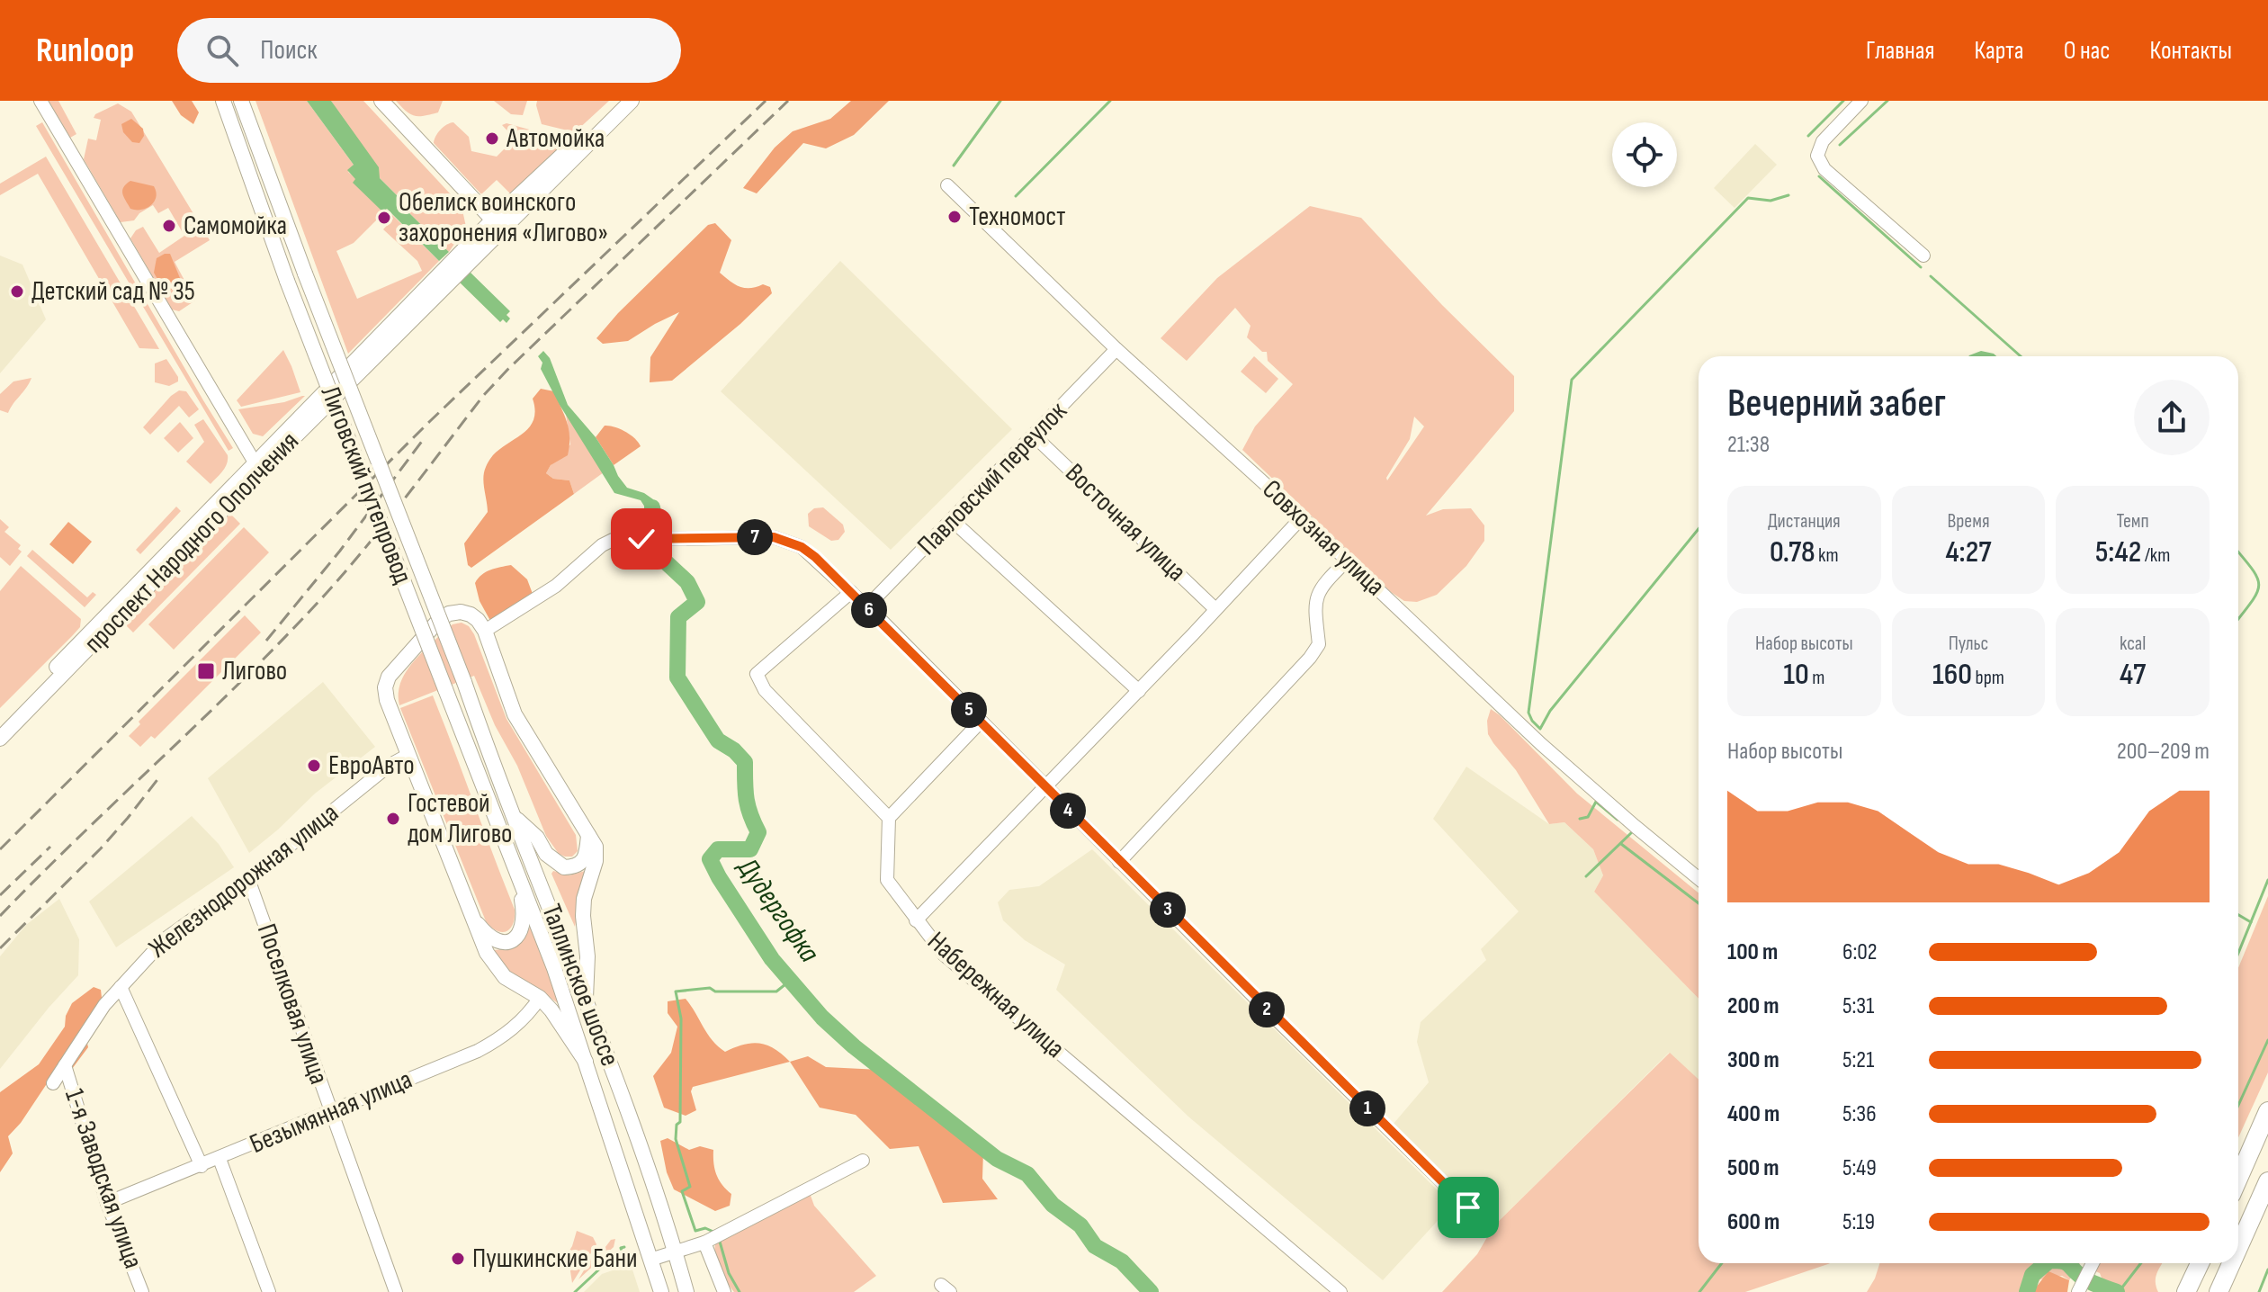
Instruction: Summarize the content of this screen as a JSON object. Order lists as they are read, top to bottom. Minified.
{"streets":{"main road":["Лиговский путепровод","проспект Народного Ополчения","Таллинское шоссе"],"street":["Павловский переулок","Восточная улица","Совхозная улица","Железнодорожная улица","Набережная улица","Поселковая улица","Безымянная улица","1-я Заводская улица"]},"crossings":[["Павловский переулок","Восточная улица"],["Павловский переулок","Совхозная улица"],["Лиговский путепровод","Таллинское шоссе"],["Железнодорожная улица","Поселковая улица"],["Железнодорожная улица","1-я Заводская улица"],["Поселковая улица","Безымянная улица"],["Безымянная улица","1-я Заводская улица"]],"water":["Дудергофка"],"places":{"other":["Автомойка","Техномост","Обелиск воинского захоронения «Лигово»","Самомойка","Детский сад № 35","ЕвроАвто","Гостевой дом Лигово","Пушкинские Бани"],"transit":["Лигово"]},"page":{"header":"Runloop","search":"Поиск","nav":["Главная","Карта","О нас","Контакты"],"heading":["Вечерний забег","21:38"],"stats":[["Дистанция","0.78 km"],["Время","4:27"],["Темп","5:42 /km"],["Набор высоты","10 m"],["Пульс","160 bpm"],["kcal","47"]],"pins":["7","6","5","4","3","2","1"],"chart":["Набор высоты","200–209 m"],"list":[{"name":"100 m","note":"6:02"},{"name":"200 m","note":"5:31"},{"name":"300 m","note":"5:21"},{"name":"400 m","note":"5:36"},{"name":"500 m","note":"5:49"},{"name":"600 m","note":"5:19"}]}}
